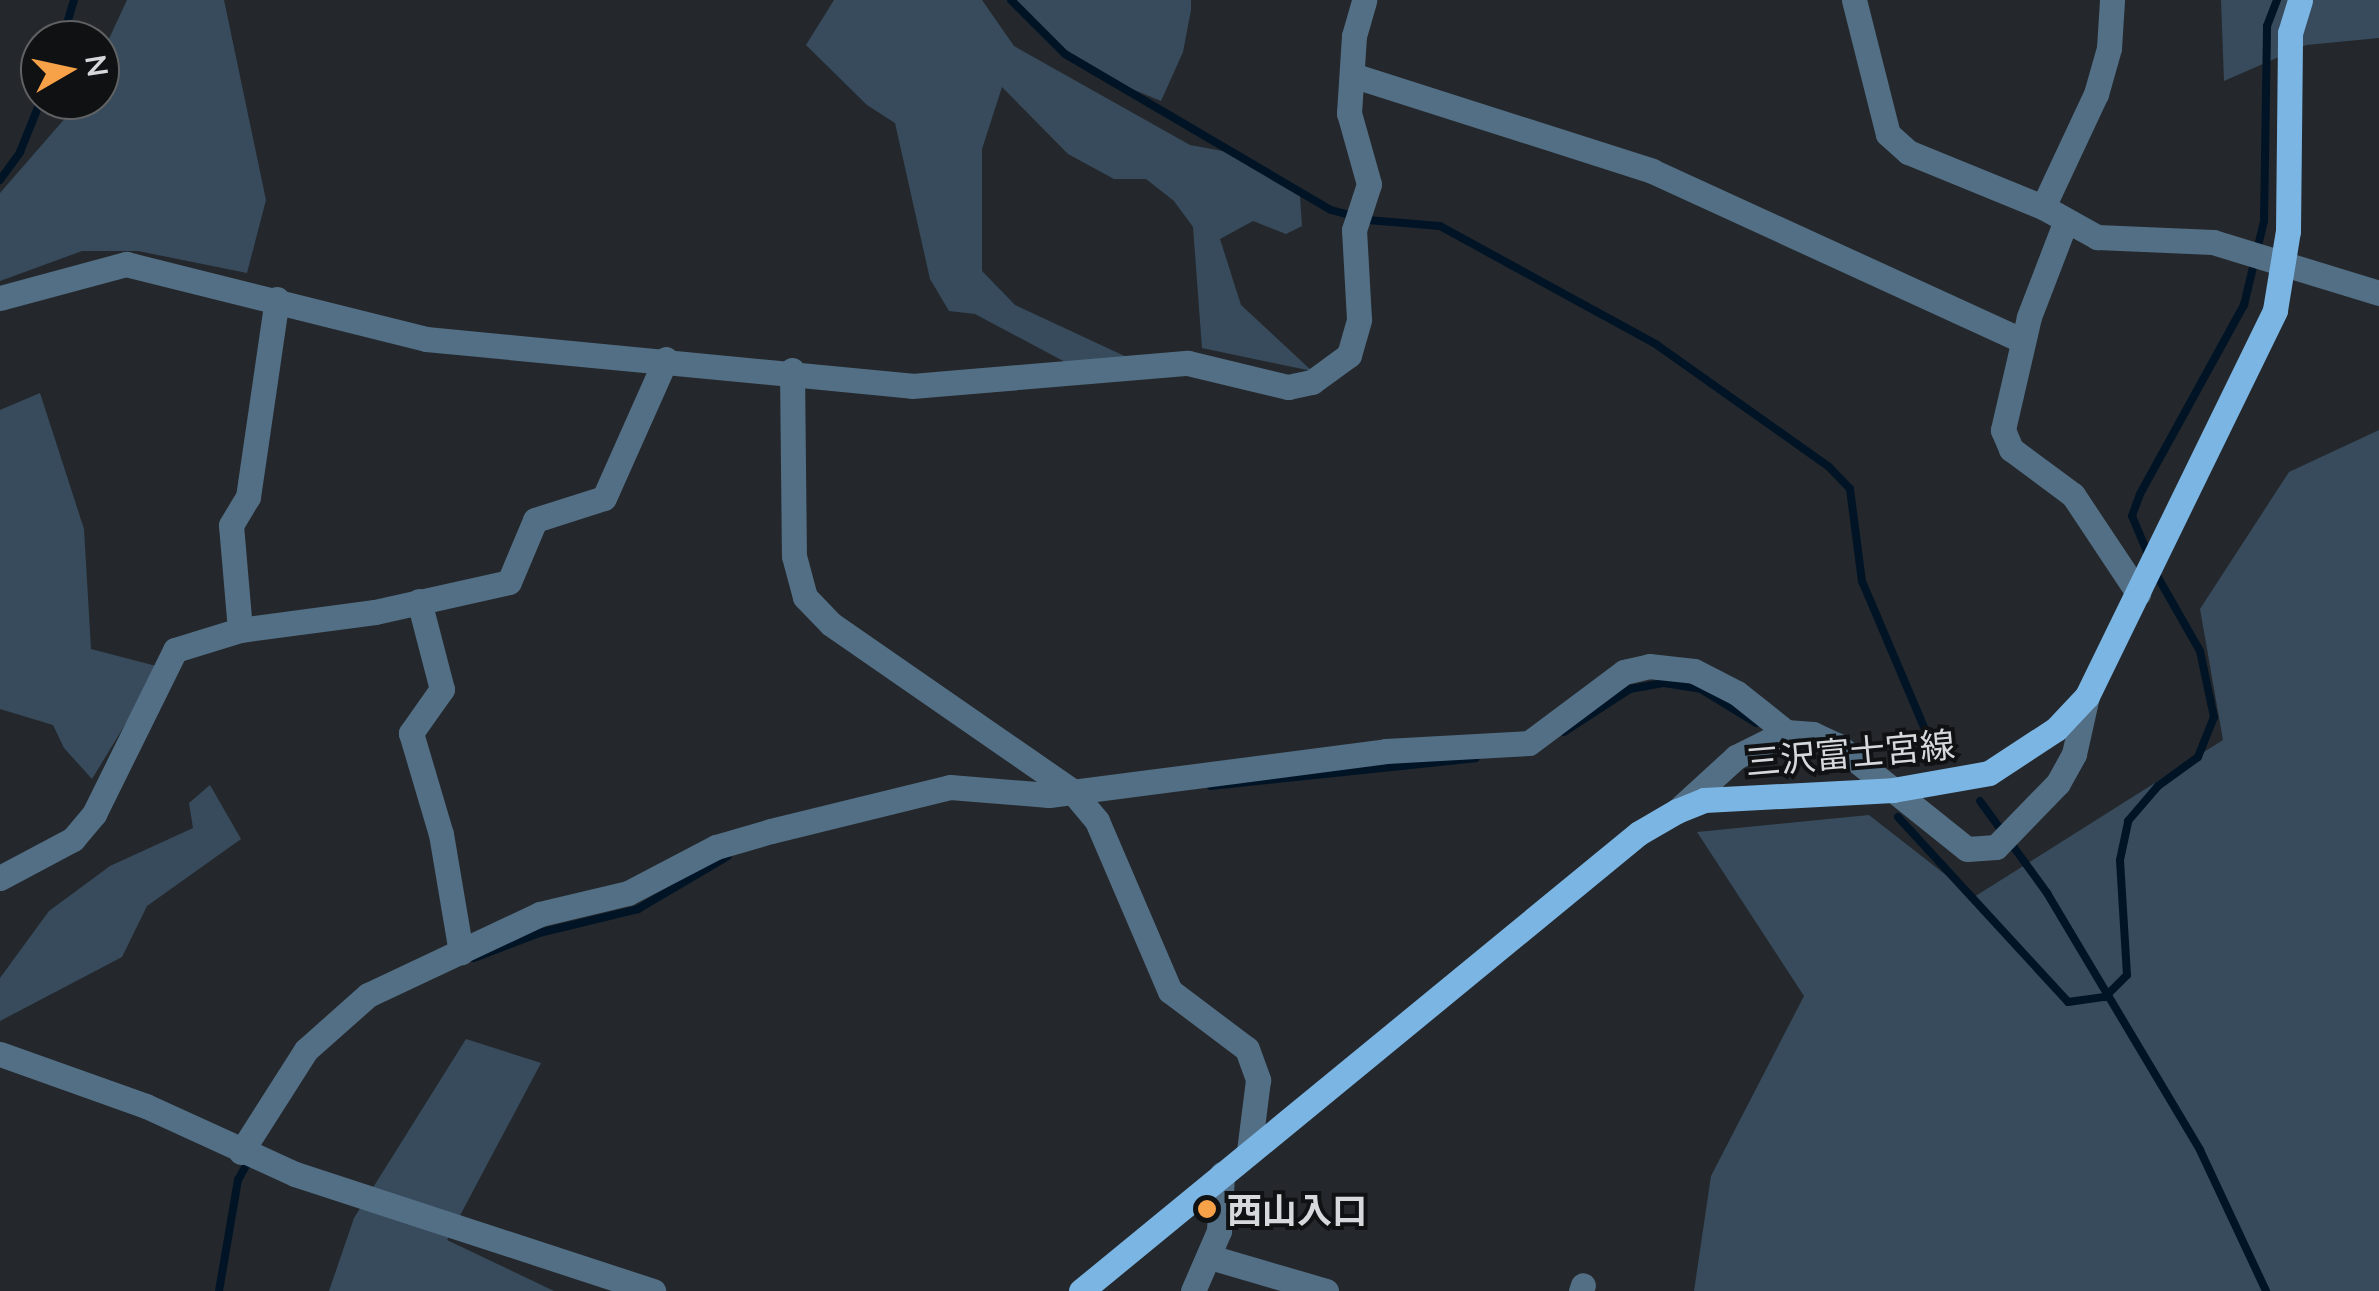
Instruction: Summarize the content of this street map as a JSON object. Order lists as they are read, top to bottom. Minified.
{"streets":{"main road":["三沢富士宮線"]},"places":["西山入口"],"north":"right"}
